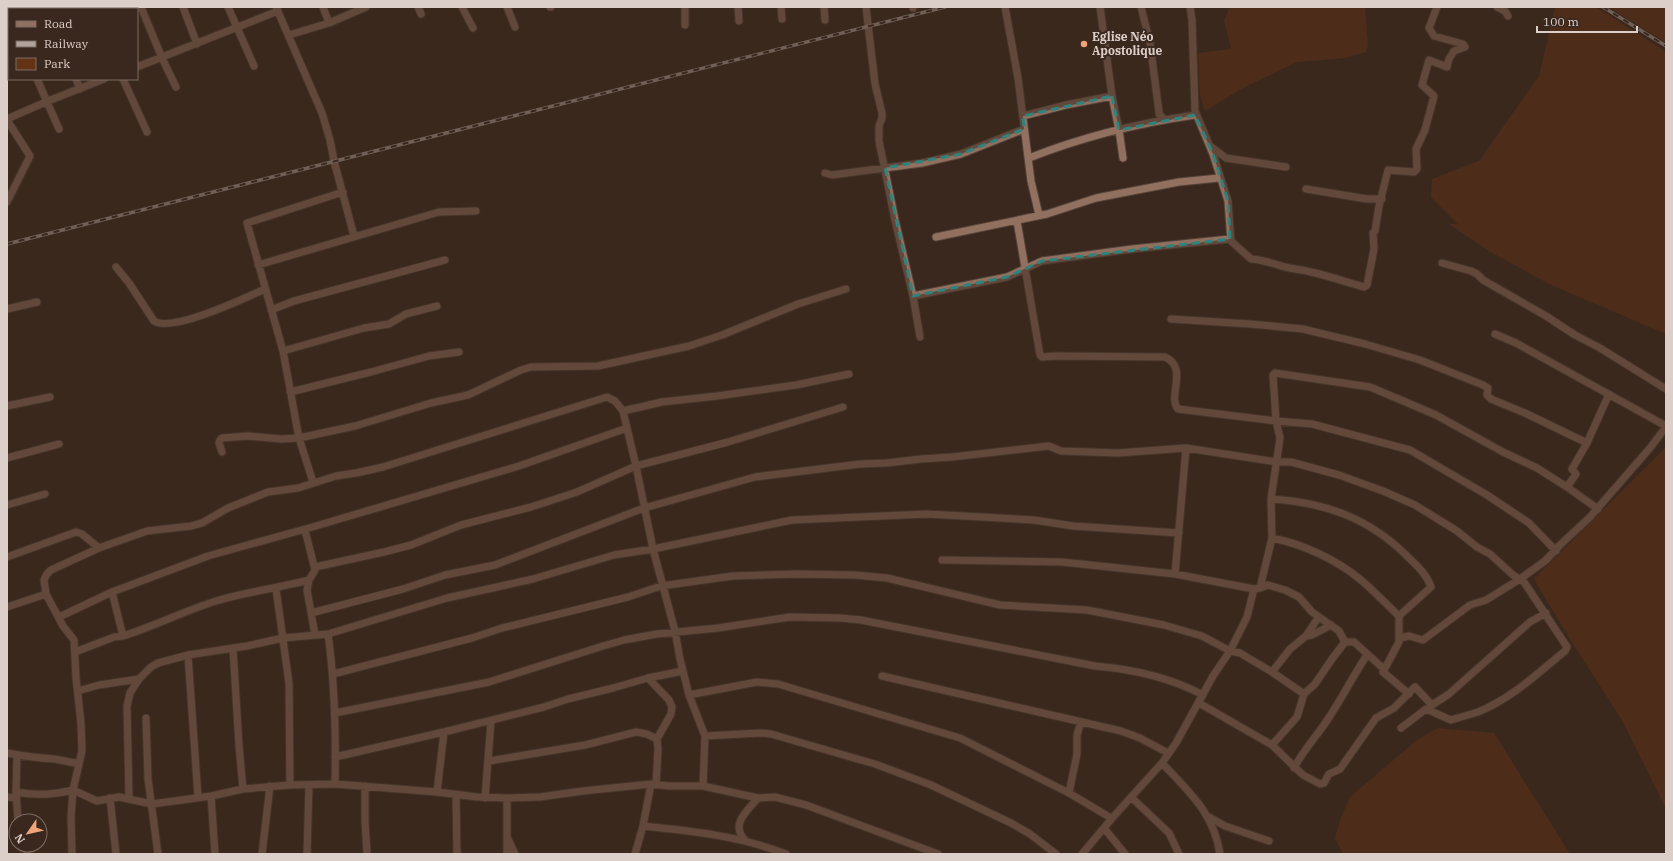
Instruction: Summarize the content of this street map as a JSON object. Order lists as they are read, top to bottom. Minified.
{"places":["Eglise Néo Apostolique"],"legend":["Road","Railway","Park"],"scale_bar":"100 m","north":"bottom left"}
